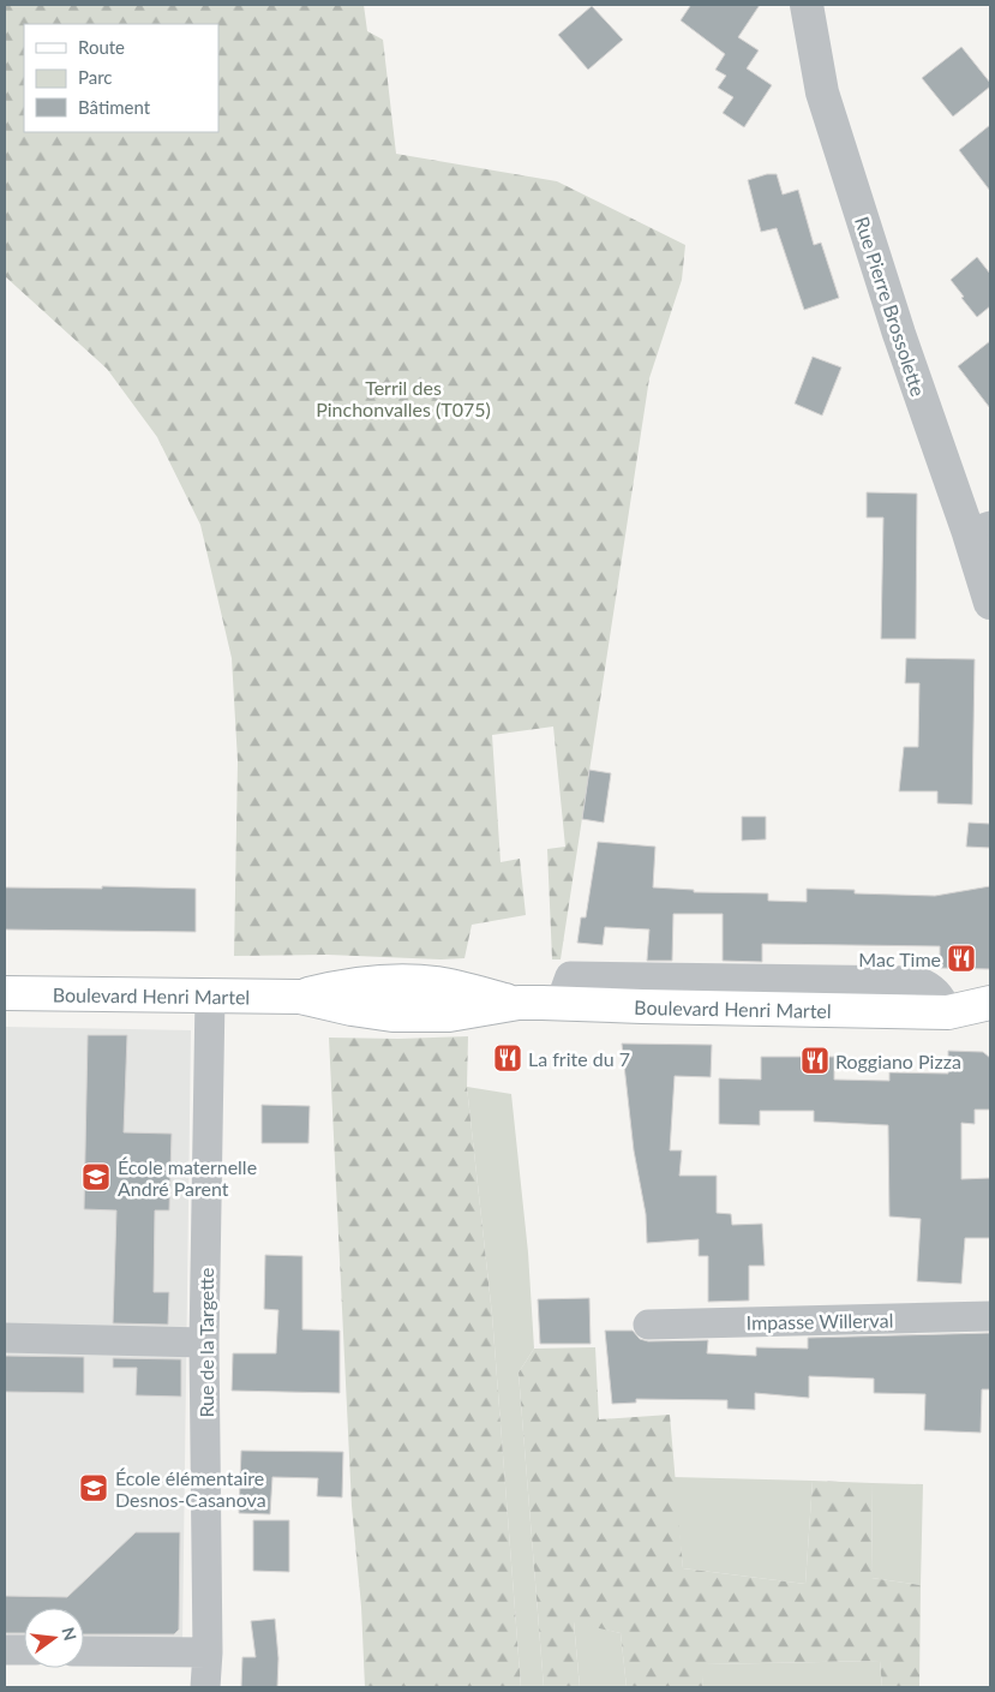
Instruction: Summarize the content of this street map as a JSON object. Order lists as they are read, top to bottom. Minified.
{"streets":{"main road":["Boulevard Henri Martel"],"street":["Rue Pierre Brossolette","Impasse Willerval","Rue de la Targette"]},"crossings":[["Boulevard Henri Martel","Rue de la Targette"]],"parks":["Terril des Pinchonvalles (T075)"],"places":{"restaurant":["Mac Time","La frite du 7","Roggiano Pizza"],"school or university":["École maternelle André Parent","École élémentaire Desnos-Casanova"]},"legend":["Route","Parc","Bâtiment"],"north":"right"}
